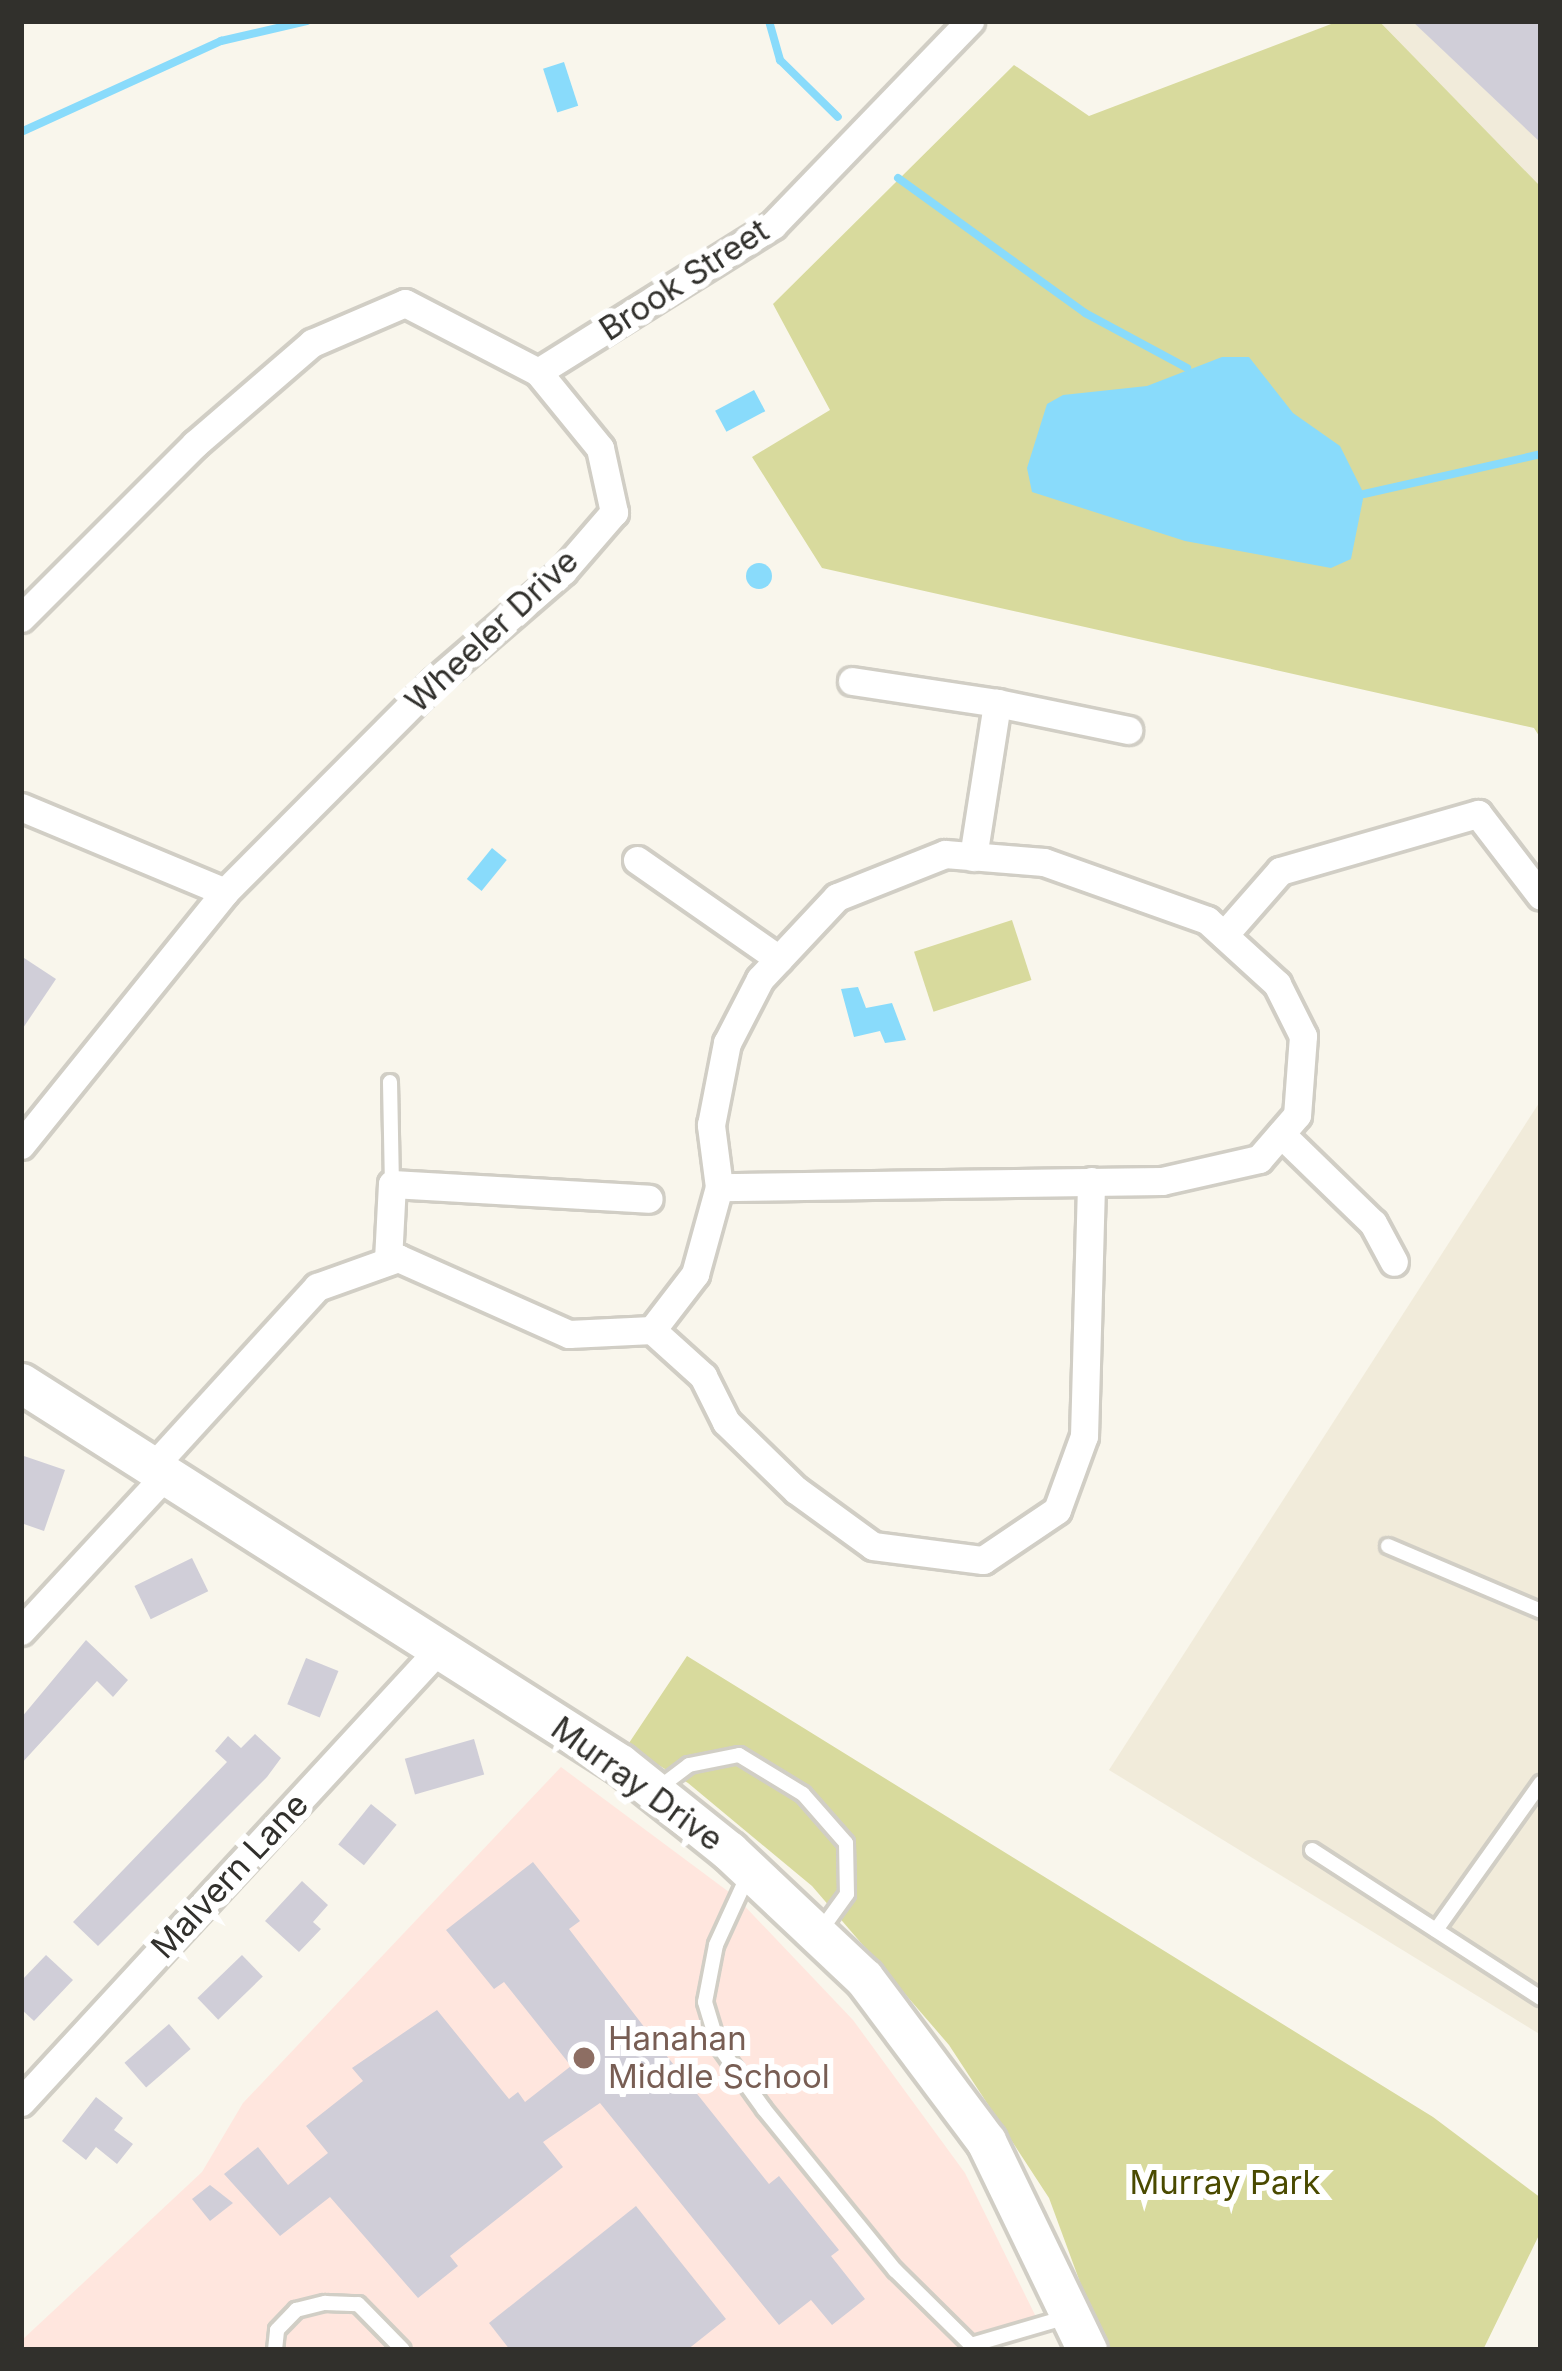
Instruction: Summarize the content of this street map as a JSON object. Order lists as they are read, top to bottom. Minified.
{"streets":{"street":["Brook Street","Wheeler Drive","Murray Drive","Malvern Lane"]},"crossings":[["Brook Street","Wheeler Drive"],["Murray Drive","Malvern Lane"]],"parks":["Murray Park"],"places":["Hanahan Middle School"]}
